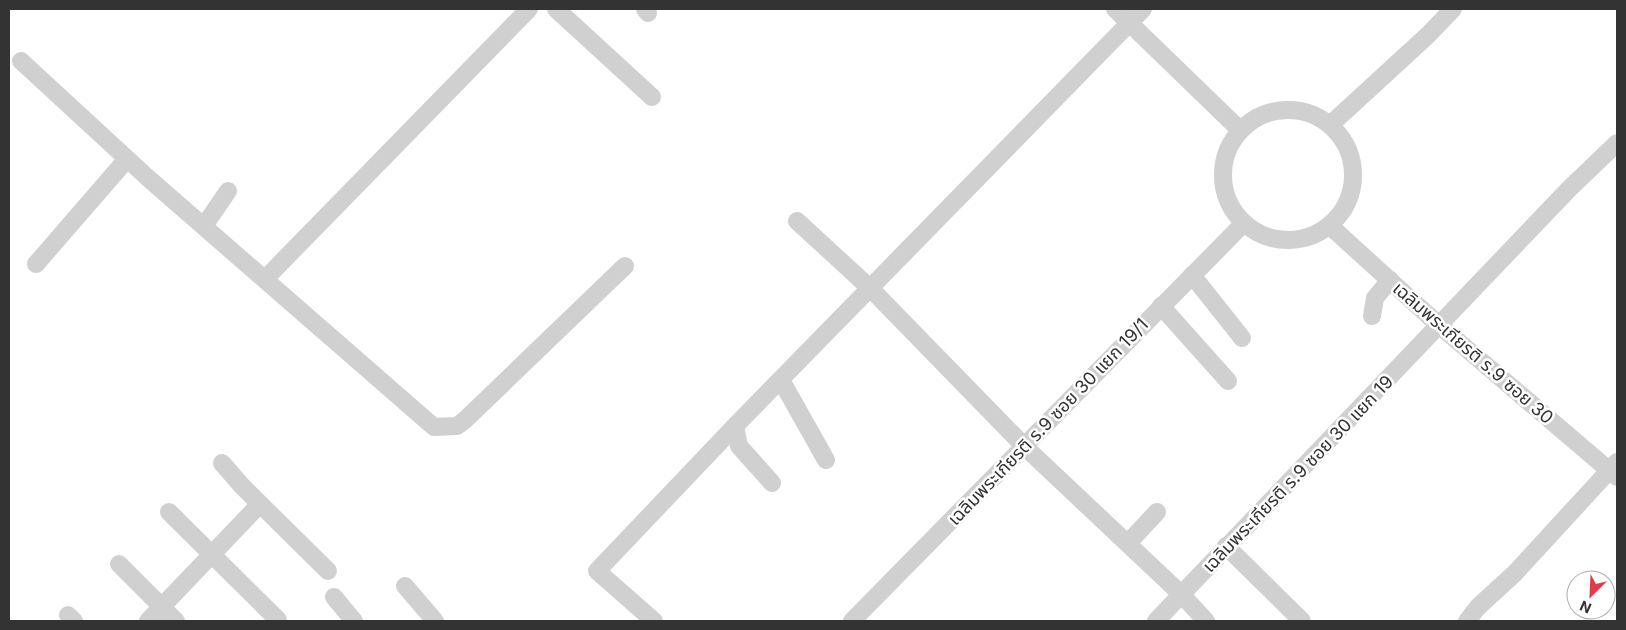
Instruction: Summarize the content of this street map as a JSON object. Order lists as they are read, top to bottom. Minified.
{"streets":{"street":["เฉลิมพระเกียรติ ร.9 ซอย 30","เฉลิมพระเกียรติ ร.9 ซอย 30 แยก 19/1","เฉลิมพระเกียรติ ร.9 ซอย 30 แยก 19"]},"crossings":[["เฉลิมพระเกียรติ ร.9 ซอย 30","เฉลิมพระเกียรติ ร.9 ซอย 30 แยก 19/1"],["เฉลิมพระเกียรติ ร.9 ซอย 30","เฉลิมพระเกียรติ ร.9 ซอย 30 แยก 19"]],"north":"bottom left"}
